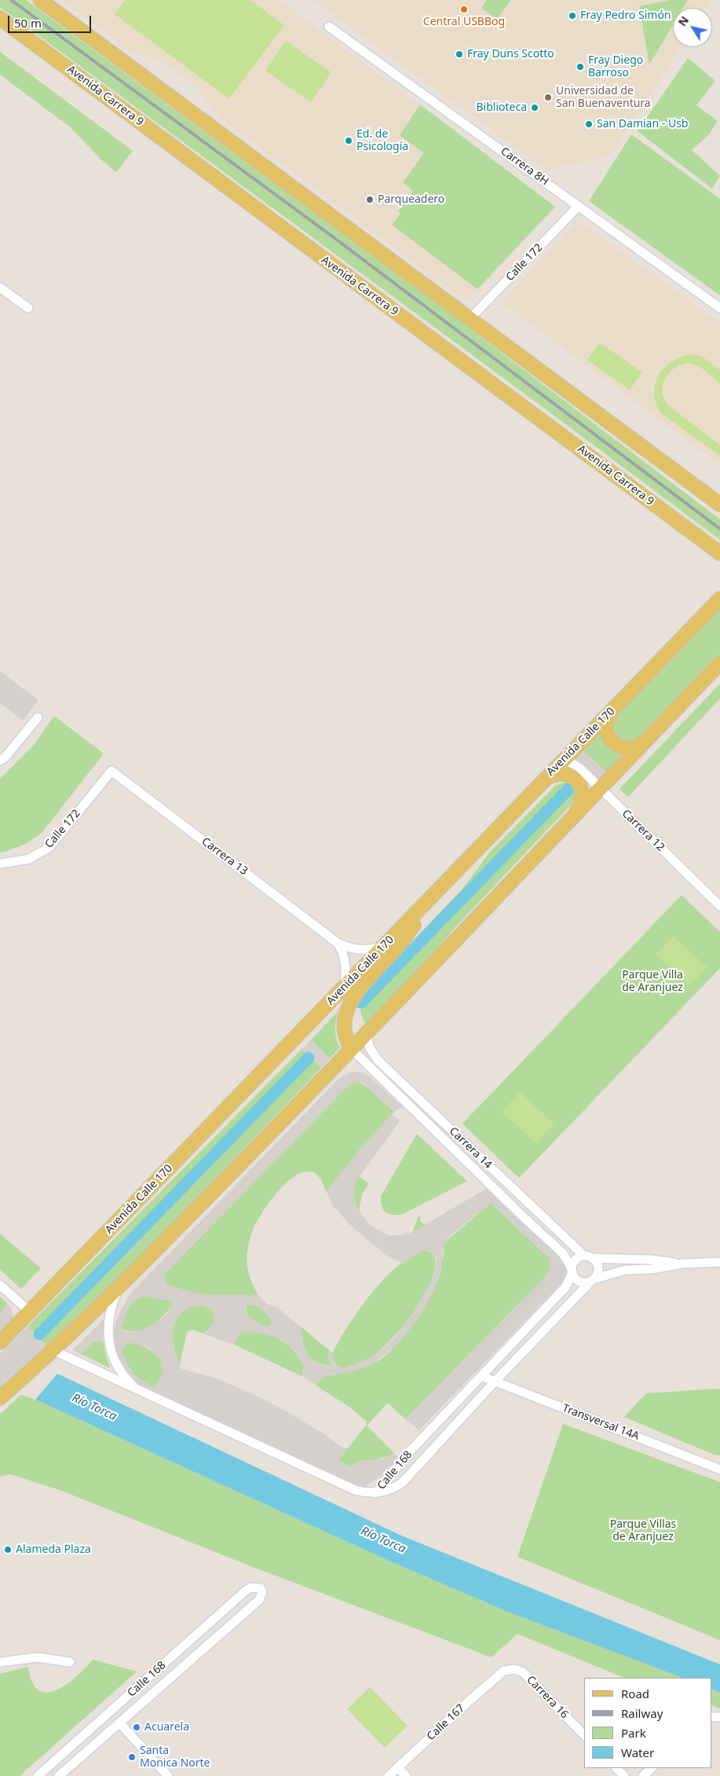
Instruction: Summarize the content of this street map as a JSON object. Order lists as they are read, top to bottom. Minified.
{"streets":{"main road":["Avenida Carrera 9","Avenida Calle 170"],"street":["Carrera 8H","Calle 172","Carrera 12","Carrera 13","Carrera 14","Transversal 14A","Calle 168","Carrera 16","Calle 167"]},"crossings":[["Carrera 8H","Calle 172"],["Calle 172","Carrera 13"],["Avenida Calle 170","Carrera 12"],["Avenida Calle 170","Carrera 13"],["Carrera 14","Calle 168"],["Transversal 14A","Calle 168"],["Carrera 16","Calle 167"]],"water":["Río Torca"],"parks":["Parque Villa de Aranjuez","Parque Villas de Aranjuez"],"places":["Central USBBog","Fray Pedro Simón","Fray Duns Scotto","Fray Diego Barroso","Universidad de San Buenaventura","Biblioteca","San Damian - Usb","Ed. de Psicología","Parqueadero","Alameda Plaza","Acuarela","Santa Monica Norte"],"legend":["Road","Railway","Park","Water"],"scale_bar":"50 m","north":"top left"}
